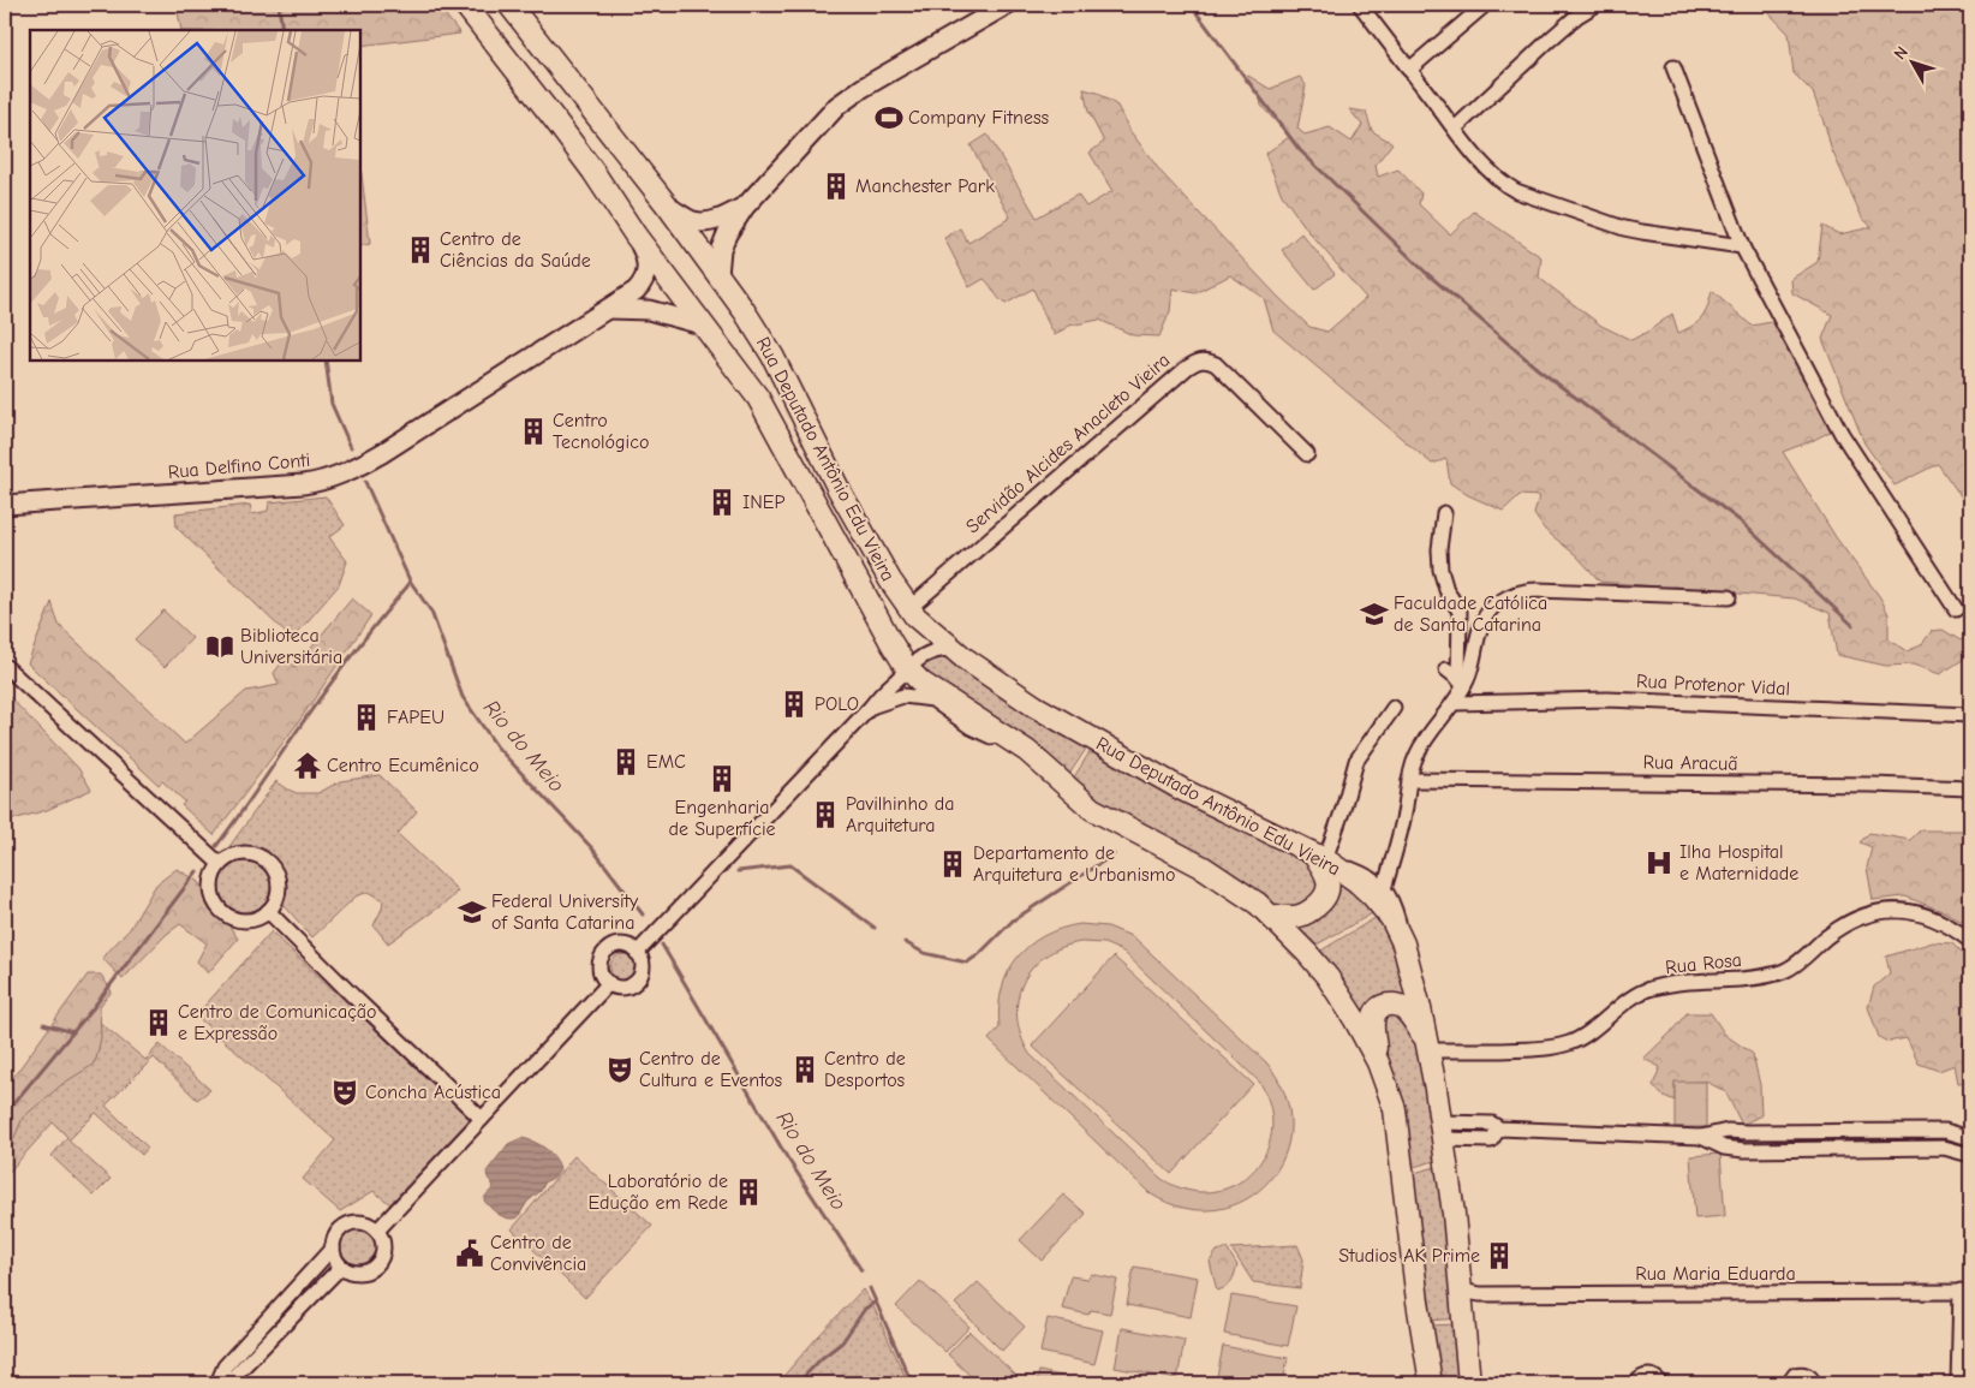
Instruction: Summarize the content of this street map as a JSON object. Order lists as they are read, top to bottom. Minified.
{"streets":{"main road":["Rua Deputado Antônio Edu Vieira","Rua Delfino Conti"],"street":["Servidão Alcides Anacleto Vieira","Rua Protenor Vidal","Rua Aracuã","Rua Rosa","Rua Maria Eduarda"]},"crossings":[["Servidão Alcides Anacleto Vieira","Rua Deputado Antônio Edu Vieira"],["Rua Deputado Antônio Edu Vieira","Rua Rosa"],["Rua Deputado Antônio Edu Vieira","Rua Maria Eduarda"]],"water":["Rio do Meio"],"places":{"sports":["Company Fitness"],"building":["Manchester Park","Centro de Ciências da Saúde","Centro Tecnológico","INEP","POLO","FAPEU","EMC","Engenharia de Superfície","Pavilhinho da Arquitetura","Departamento de Arquitetura e Urbanismo","Centro de Comunicação e Expressão","Centro de Desportos","Laboratório de Edução em Rede","Studios AK Prime"],"school or university":["Faculdade Católica de Santa Catarina","Federal University of Santa Catarina"],"library":["Biblioteca Universitária"],"temple":["Centro Ecumênico"],"hospital":["Ilha Hospital e Maternidade"],"theatre":["Centro de Cultura e Eventos","Concha Acústica"],"public building":["Centro de Convivência"]},"north":"top left"}
